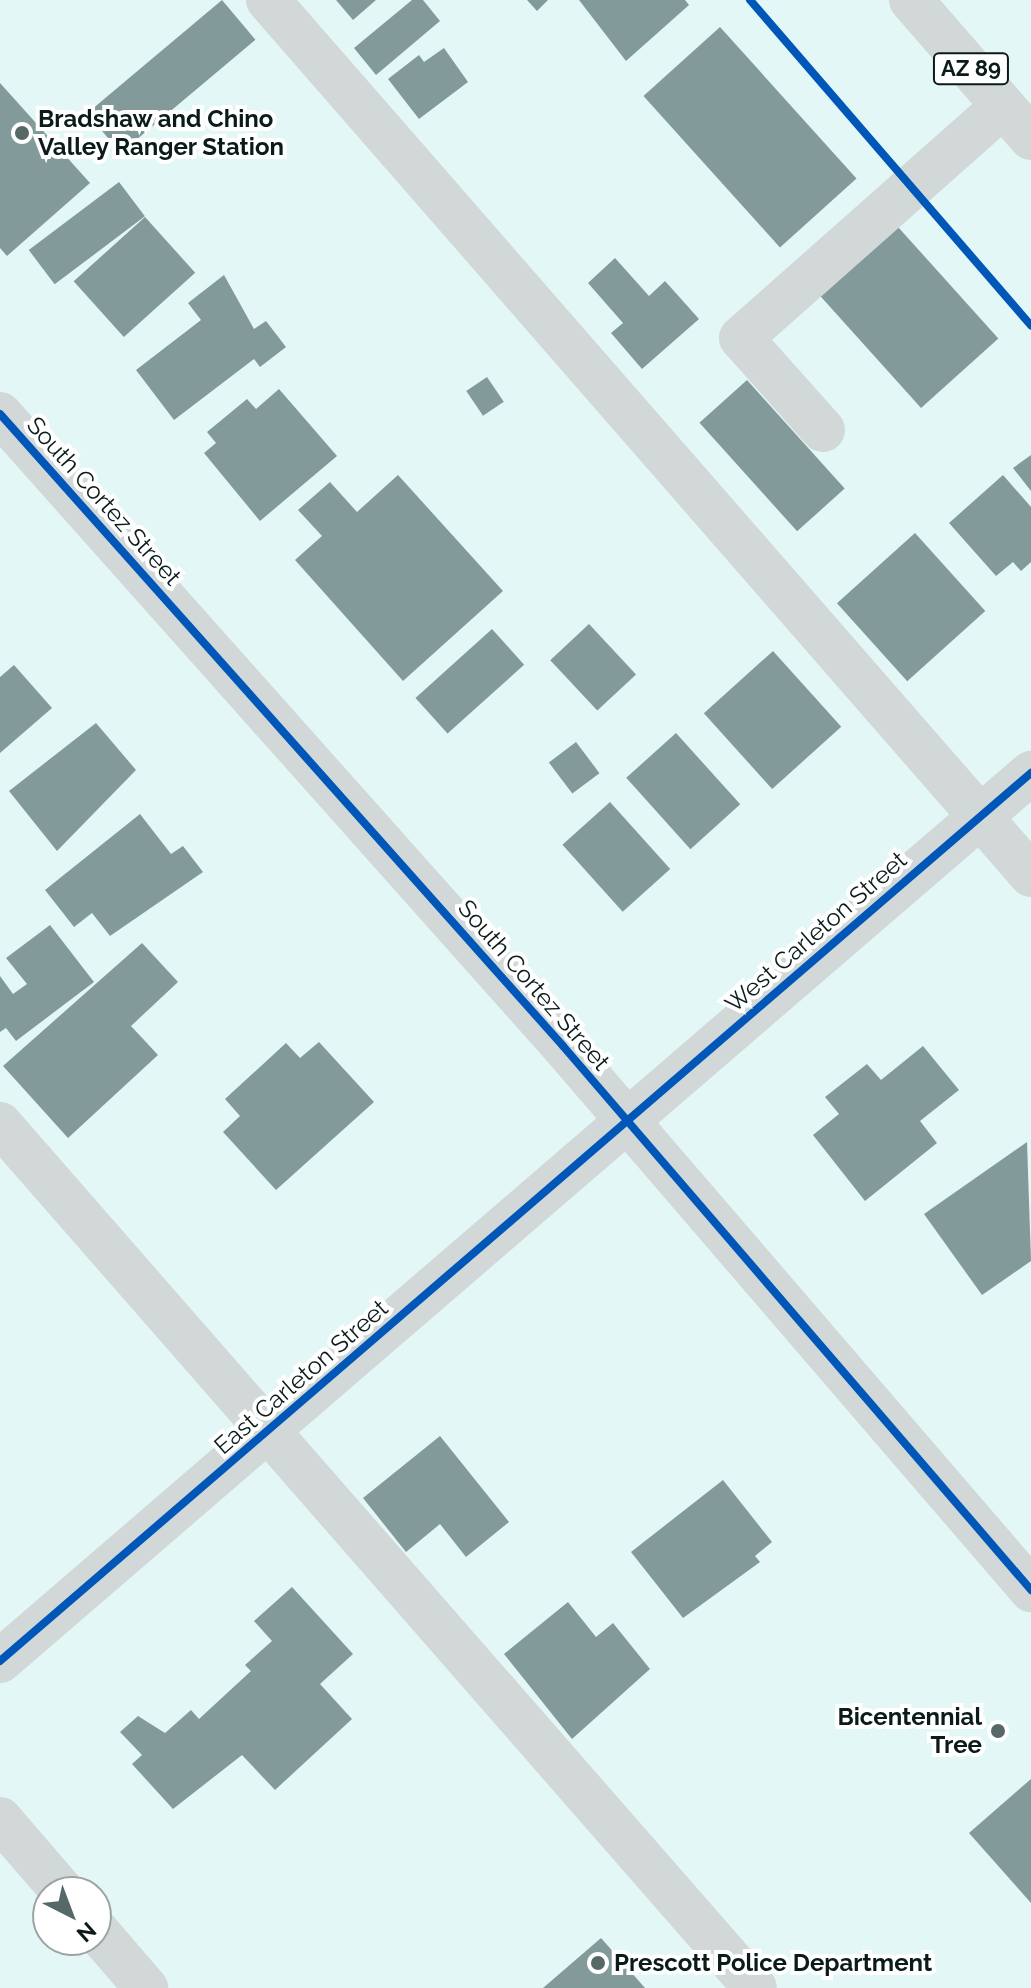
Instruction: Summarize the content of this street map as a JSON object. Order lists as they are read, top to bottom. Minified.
{"streets":{"street":["AZ 89","South Cortez Street","West Carleton Street","East Carleton Street"]},"crossings":[["South Cortez Street","West Carleton Street"],["South Cortez Street","East Carleton Street"],["West Carleton Street","East Carleton Street"]],"places":["Bradshaw and Chino Valley Ranger Station","Bicentennial Tree","Prescott Police Department"],"north":"bottom right"}
